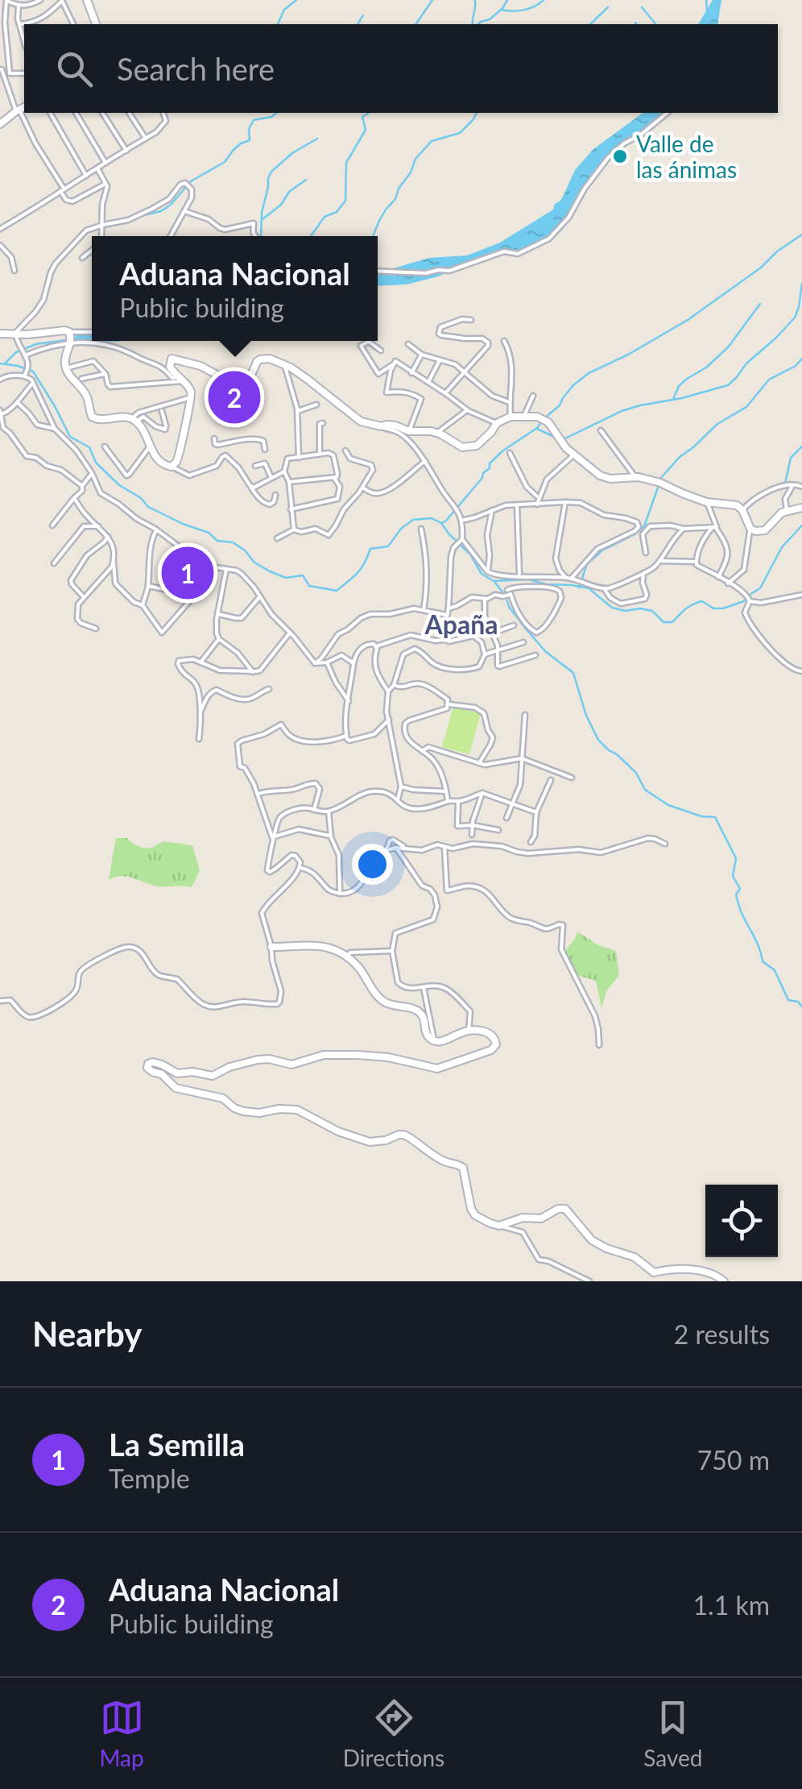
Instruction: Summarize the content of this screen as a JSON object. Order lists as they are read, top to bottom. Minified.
{"districts":["Apaña"],"places":["Valle de las ánimas"],"page":{"search":"Search here","popup":["Aduana Nacional","Public building"],"pins":["2","1"],"heading":["Nearby","2 results"],"list":[{"mark":"1","name":"La Semilla","note":"Temple","value":"750 m"},{"mark":"2","name":"Aduana Nacional","note":"Public building","value":"1.1 km"}],"nav":["Map","Directions","Saved"]}}
